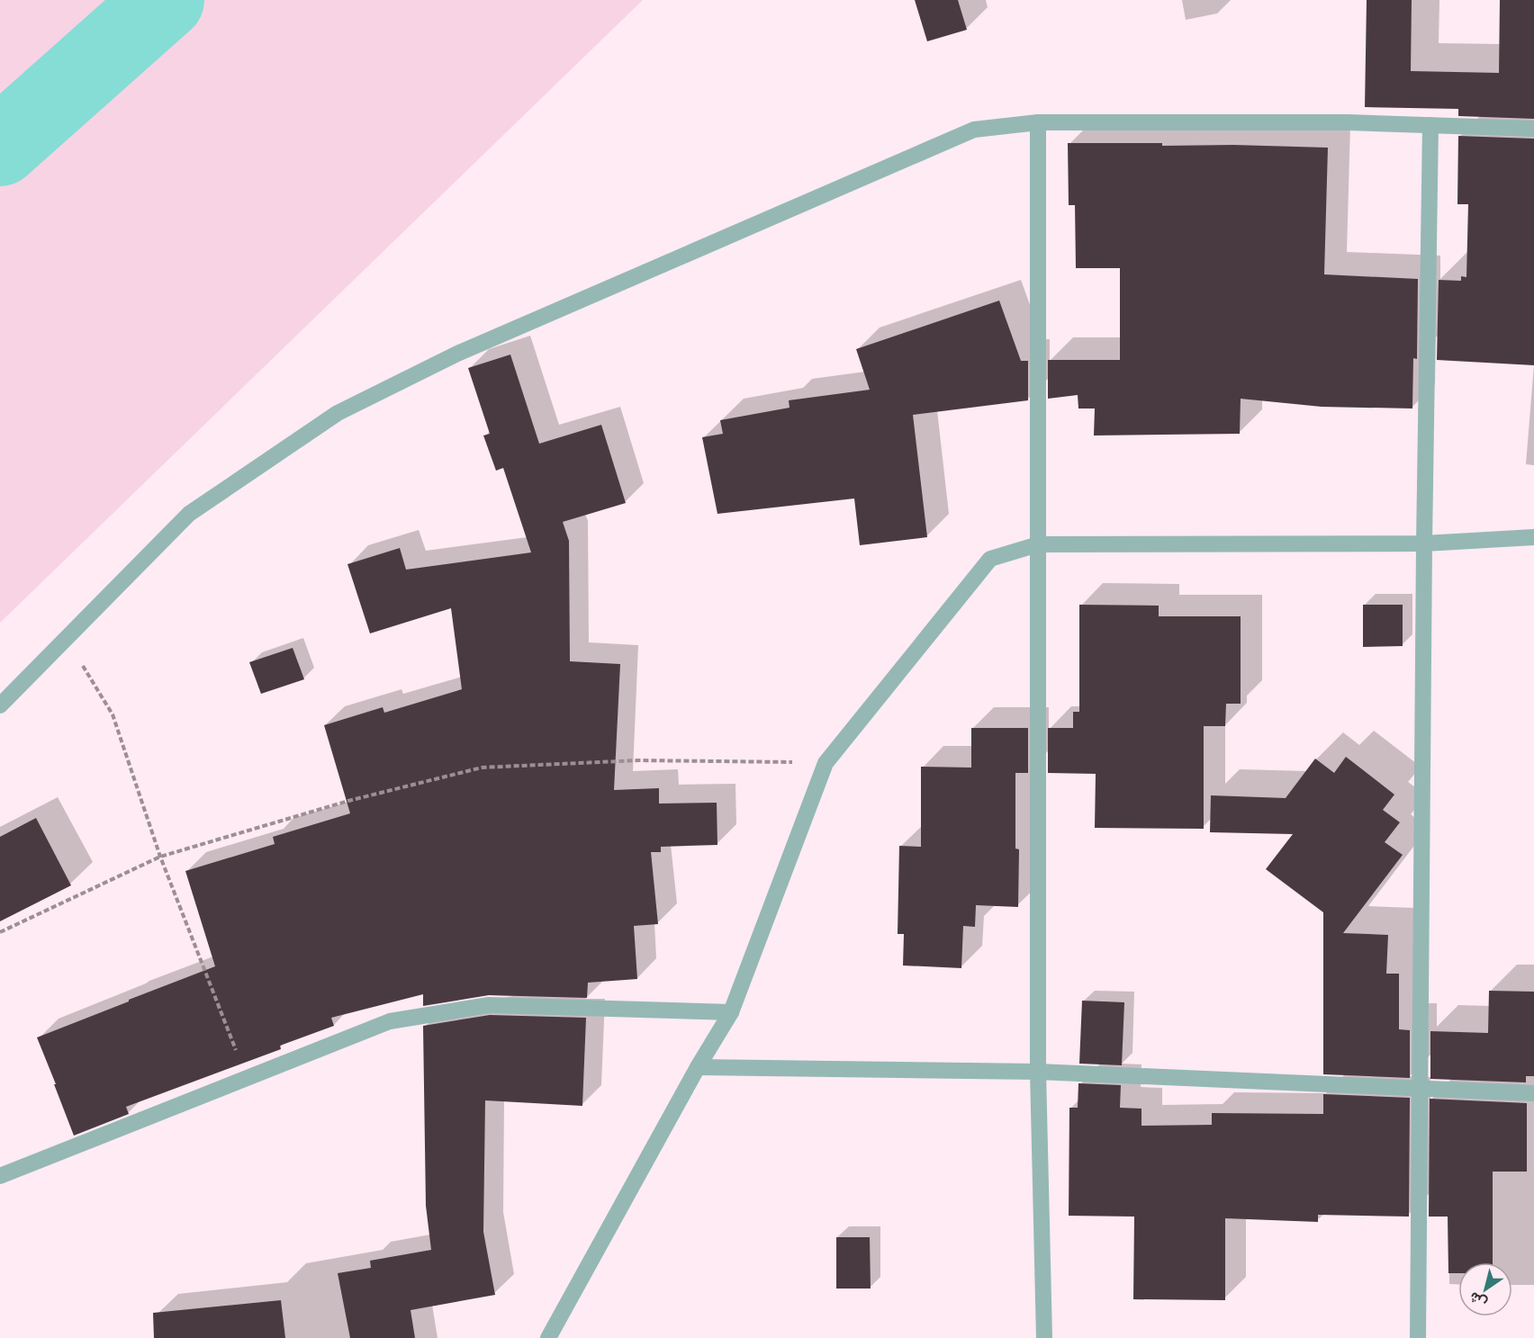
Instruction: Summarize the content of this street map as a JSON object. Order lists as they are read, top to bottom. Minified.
{"north":"bottom left"}
